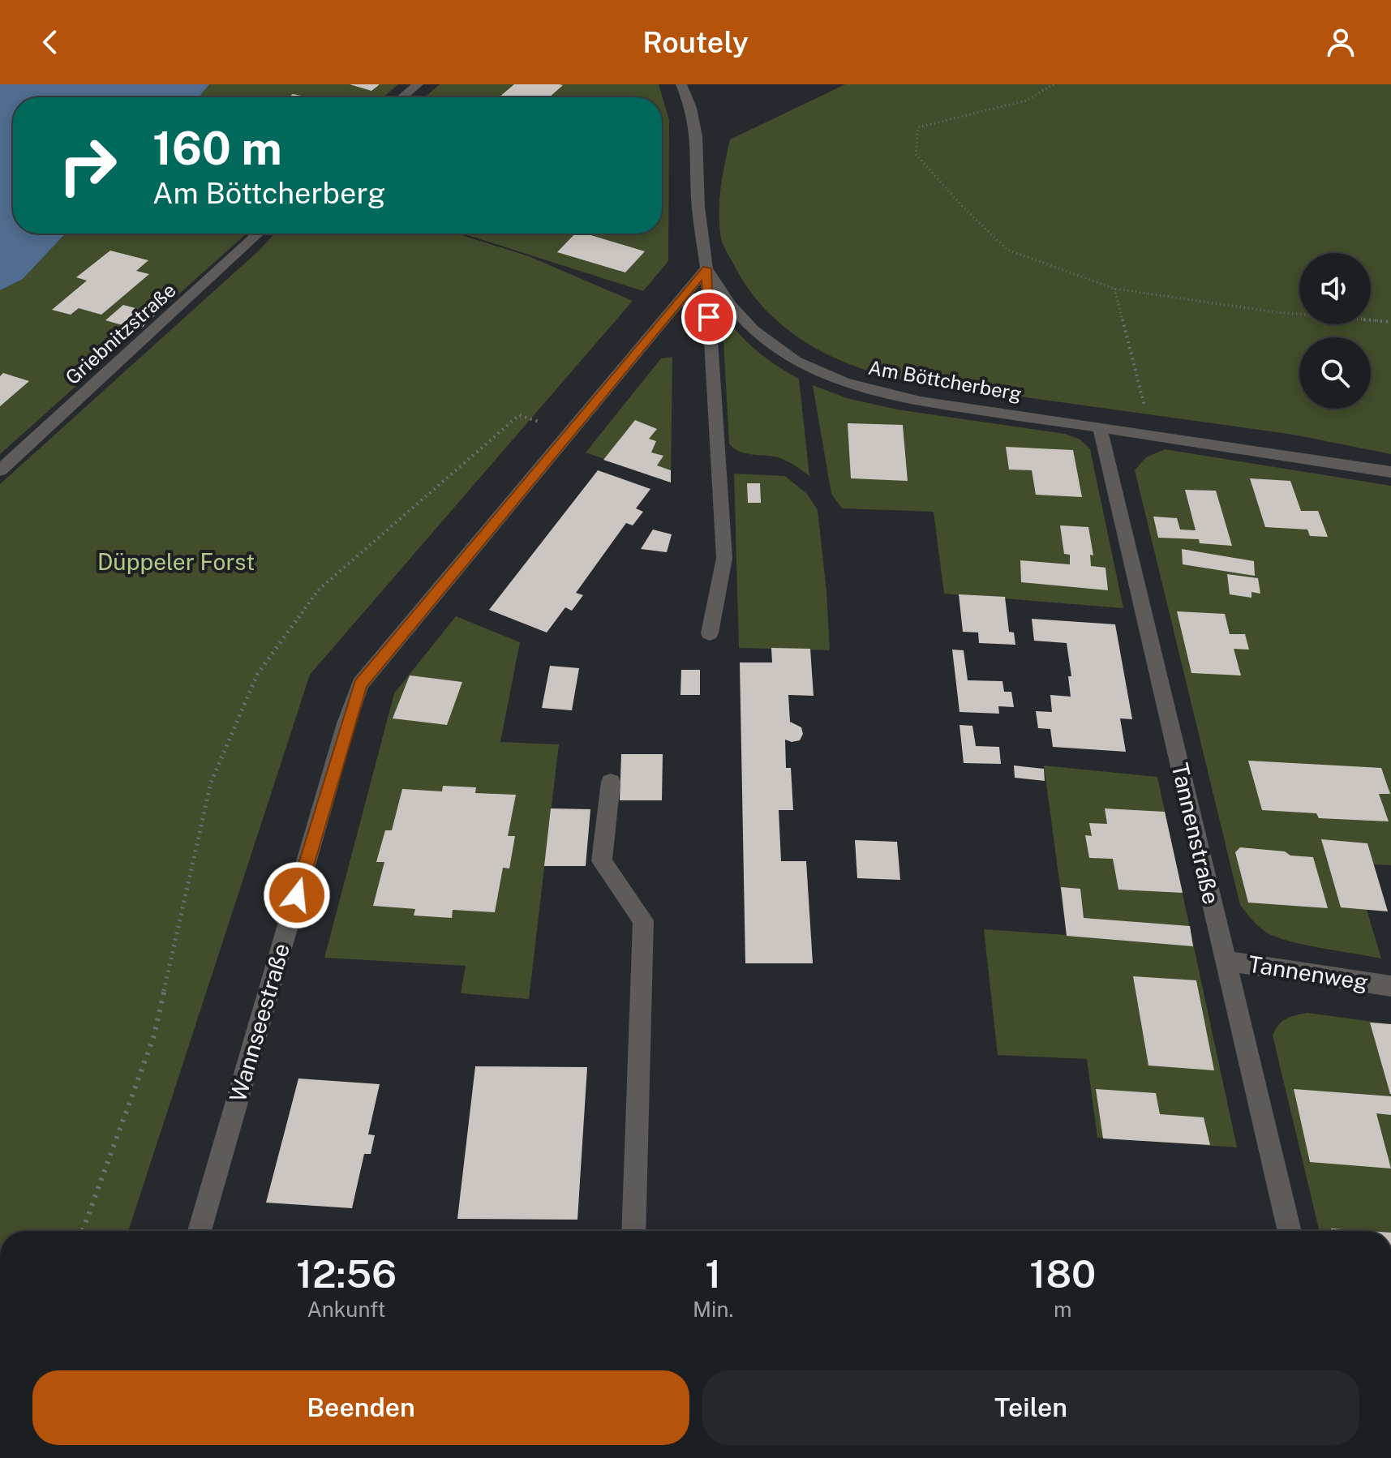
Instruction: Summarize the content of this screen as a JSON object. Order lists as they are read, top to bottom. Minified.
{"streets":{"street":["Griebnitzstraße","Am Böttcherberg","Tannenstraße","Tannenweg","Wannseestraße"]},"crossings":[["Am Böttcherberg","Tannenstraße"],["Am Böttcherberg","Wannseestraße"],["Tannenstraße","Tannenweg"]],"parks":["Düppeler Forst"],"page":{"header":"Routely","turn":["160 m","Am Böttcherberg"],"eta":["12:56","Ankunft","1","Min.","180","m"],"buttons":["Beenden","Teilen"]}}
